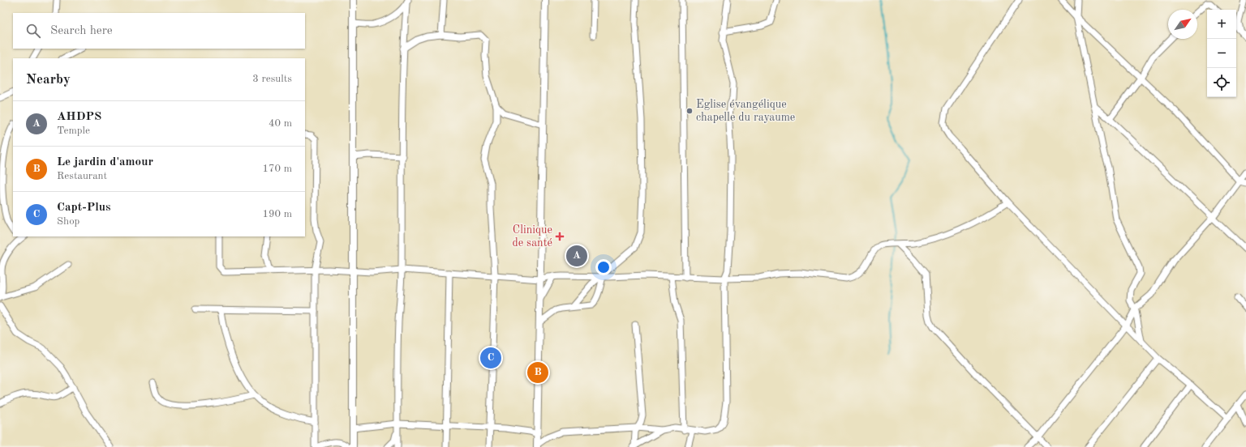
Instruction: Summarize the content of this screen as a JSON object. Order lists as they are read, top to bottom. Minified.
{"places":{"other":["Eglise évangélique chapelle du rayaume"],"health":["Clinique de santé"]},"north":"top right","page":{"map_buttons":["+","−"],"search":"Search here","heading":["Nearby","3 results"],"list":[{"mark":"A","name":"AHDPS","note":"Temple","value":"40 m"},{"mark":"B","name":"Le jardin d'amour","note":"Restaurant","value":"170 m"},{"mark":"C","name":"Capt-Plus","note":"Shop","value":"190 m"}],"pins":["A","C","B"]}}
